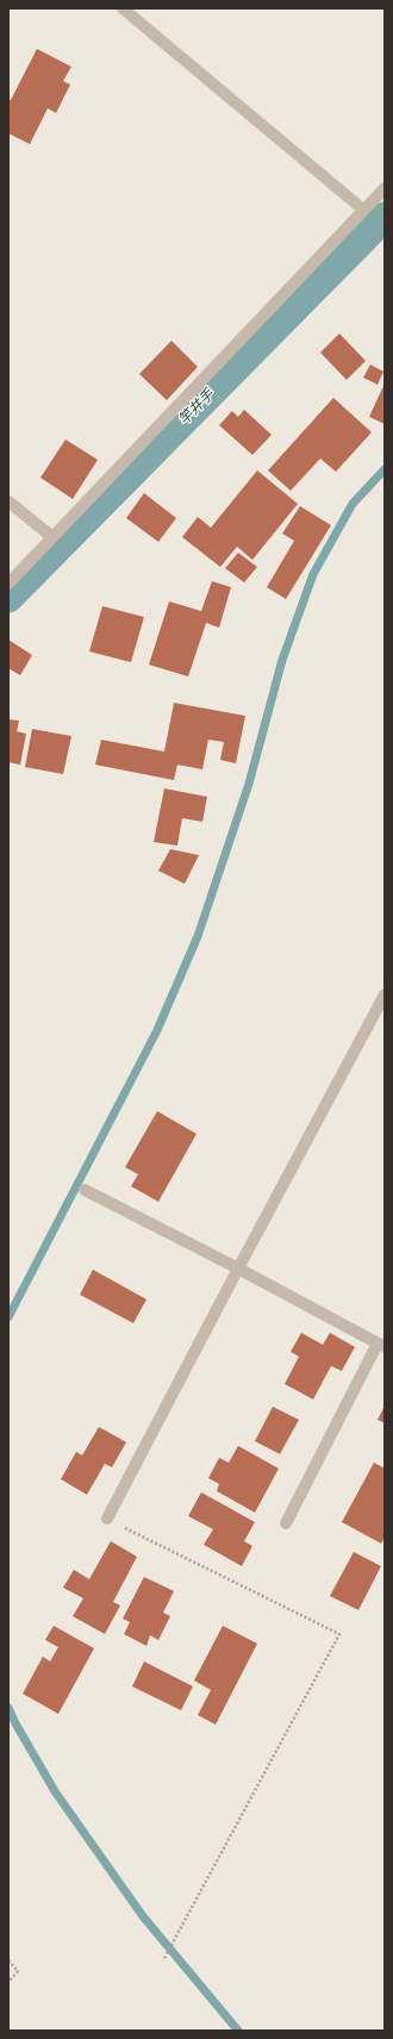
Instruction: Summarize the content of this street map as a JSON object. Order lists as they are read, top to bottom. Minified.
{"water":["竿井手"]}
